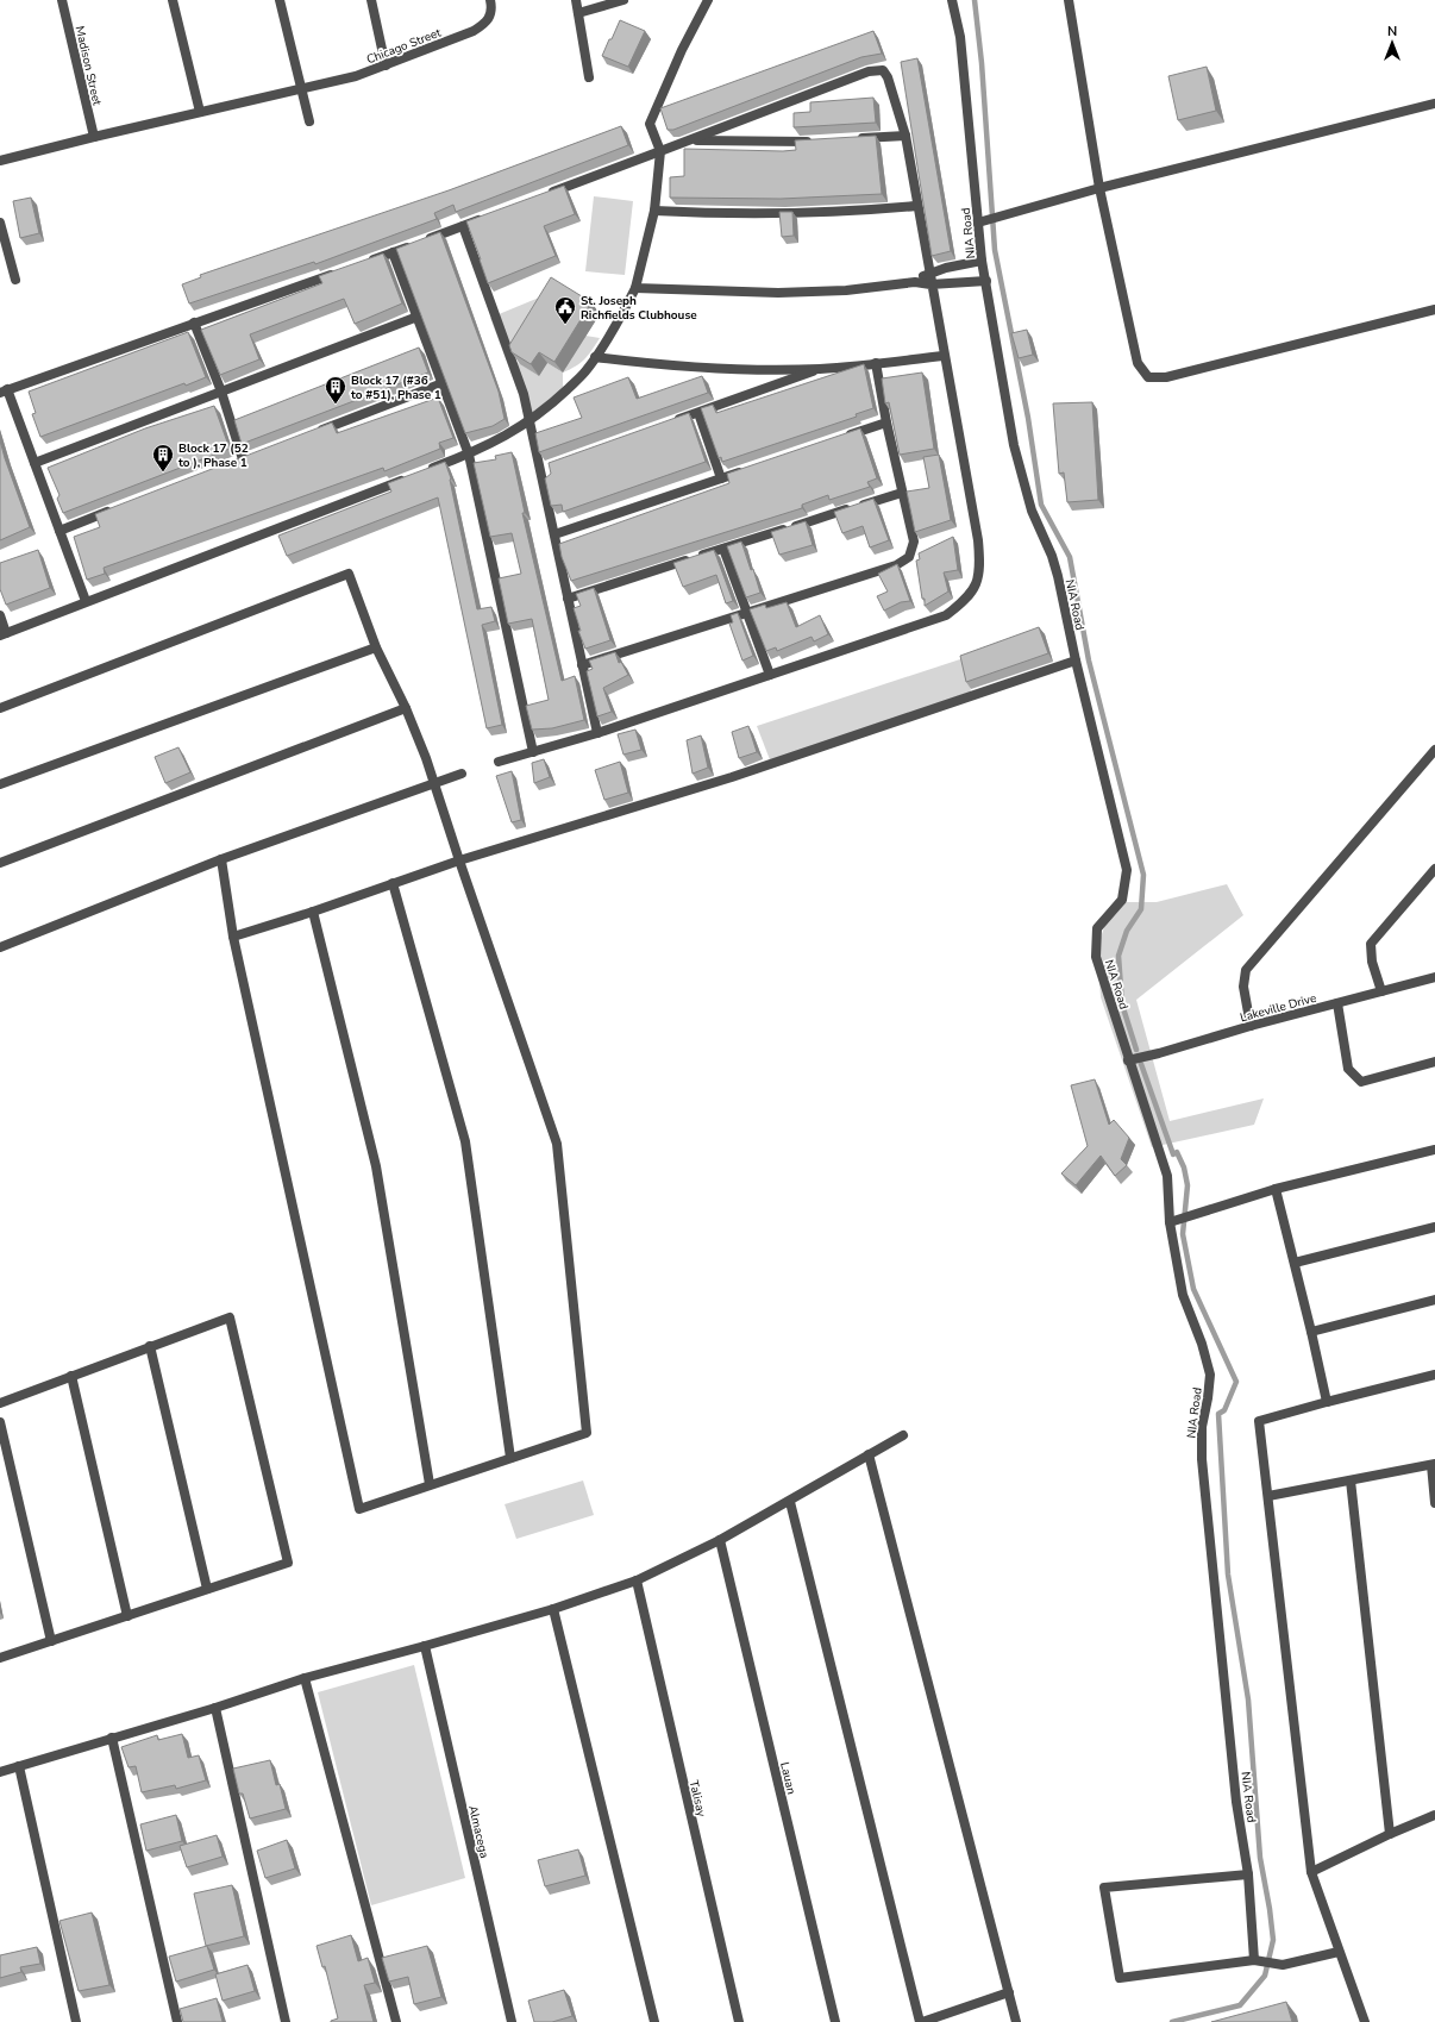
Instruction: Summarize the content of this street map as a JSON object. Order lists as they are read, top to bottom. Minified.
{"streets":{"street":["Chicago Street","Madison Street","NIA Road","Lakeville Drive","Lauan","Talisay","Almacega"]},"crossings":[["Chicago Street","Madison Street"],["NIA Road","Lakeville Drive"]],"places":{"public building":["St. Joseph Richfields Clubhouse"],"building":["Block 17 (#36 to #51), Phase 1","Block 17 (52 to ), Phase 1"]},"north":"top"}
